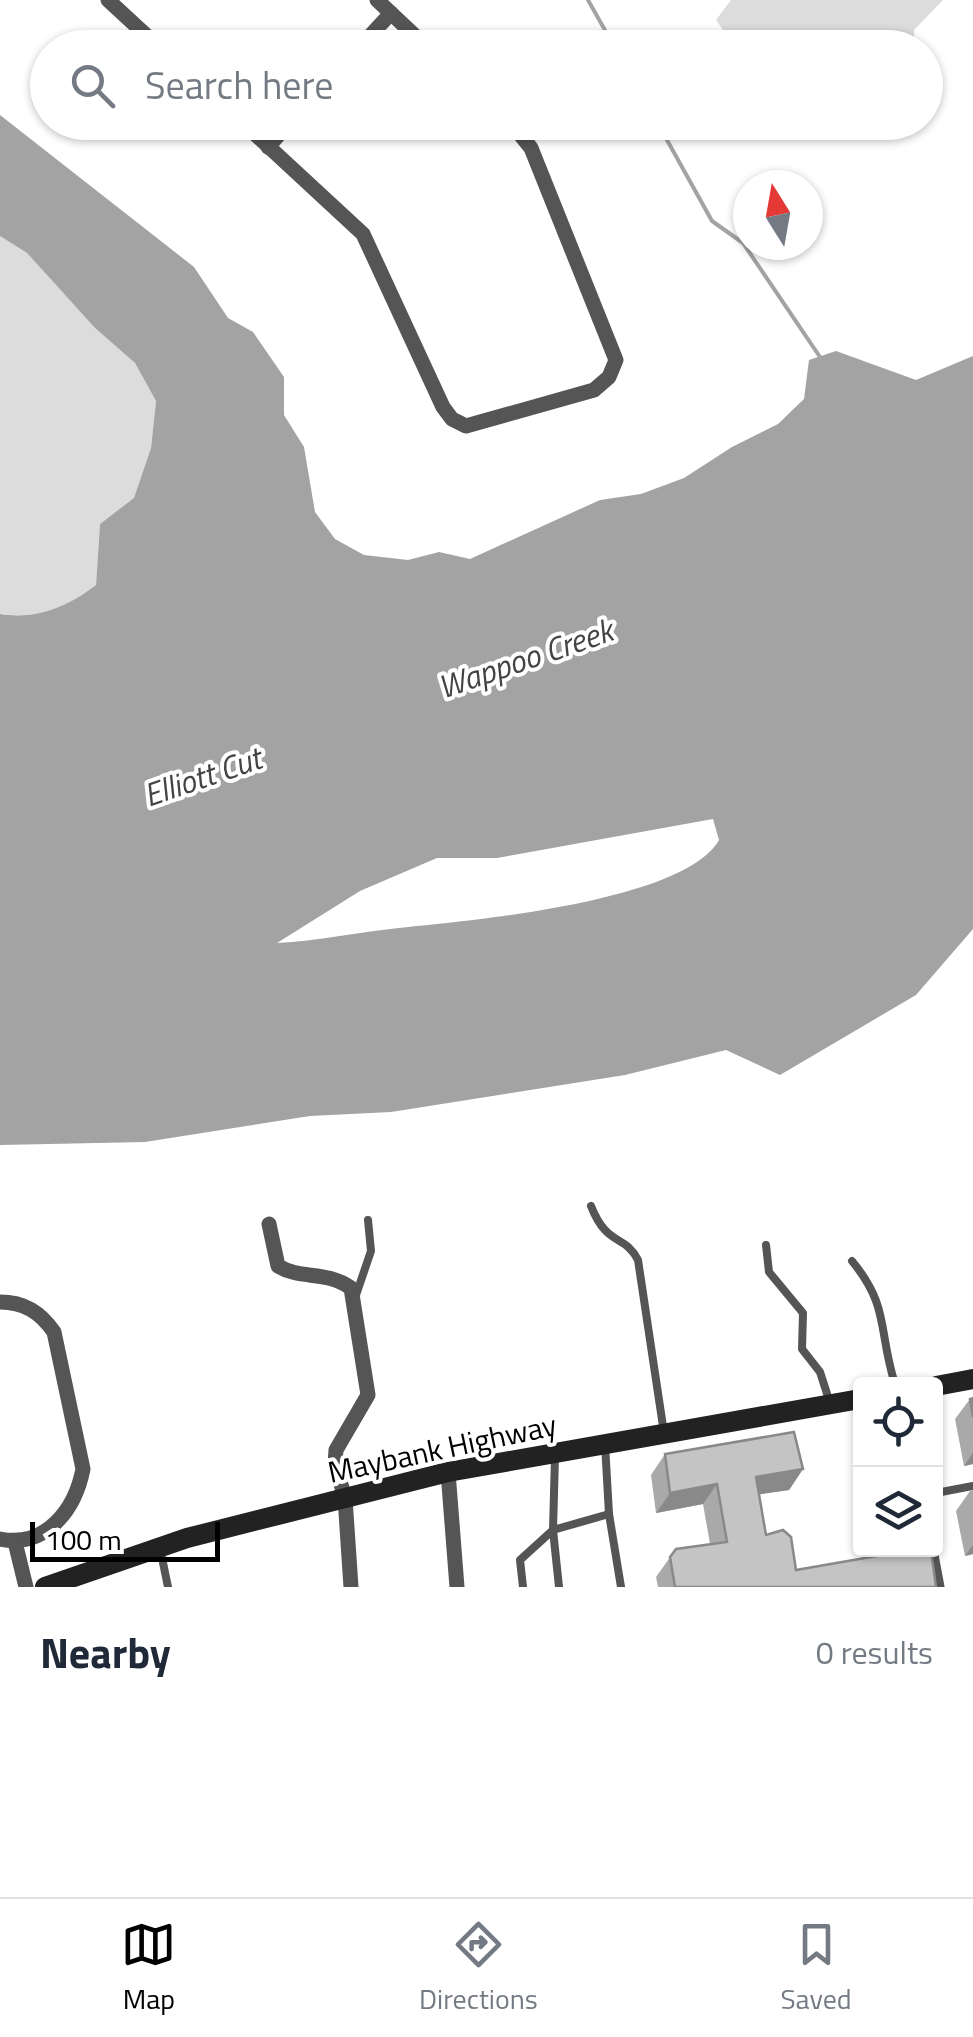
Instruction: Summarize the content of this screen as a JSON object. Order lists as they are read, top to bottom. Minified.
{"streets":{"main road":["Maybank Highway"]},"water":["Wappoo Creek","Elliott Cut"],"scale_bar":"100 m","north":"top","page":{"search":"Search here","scale":"100 m","heading":["Nearby","0 results"],"nav":["Map","Directions","Saved"]}}
